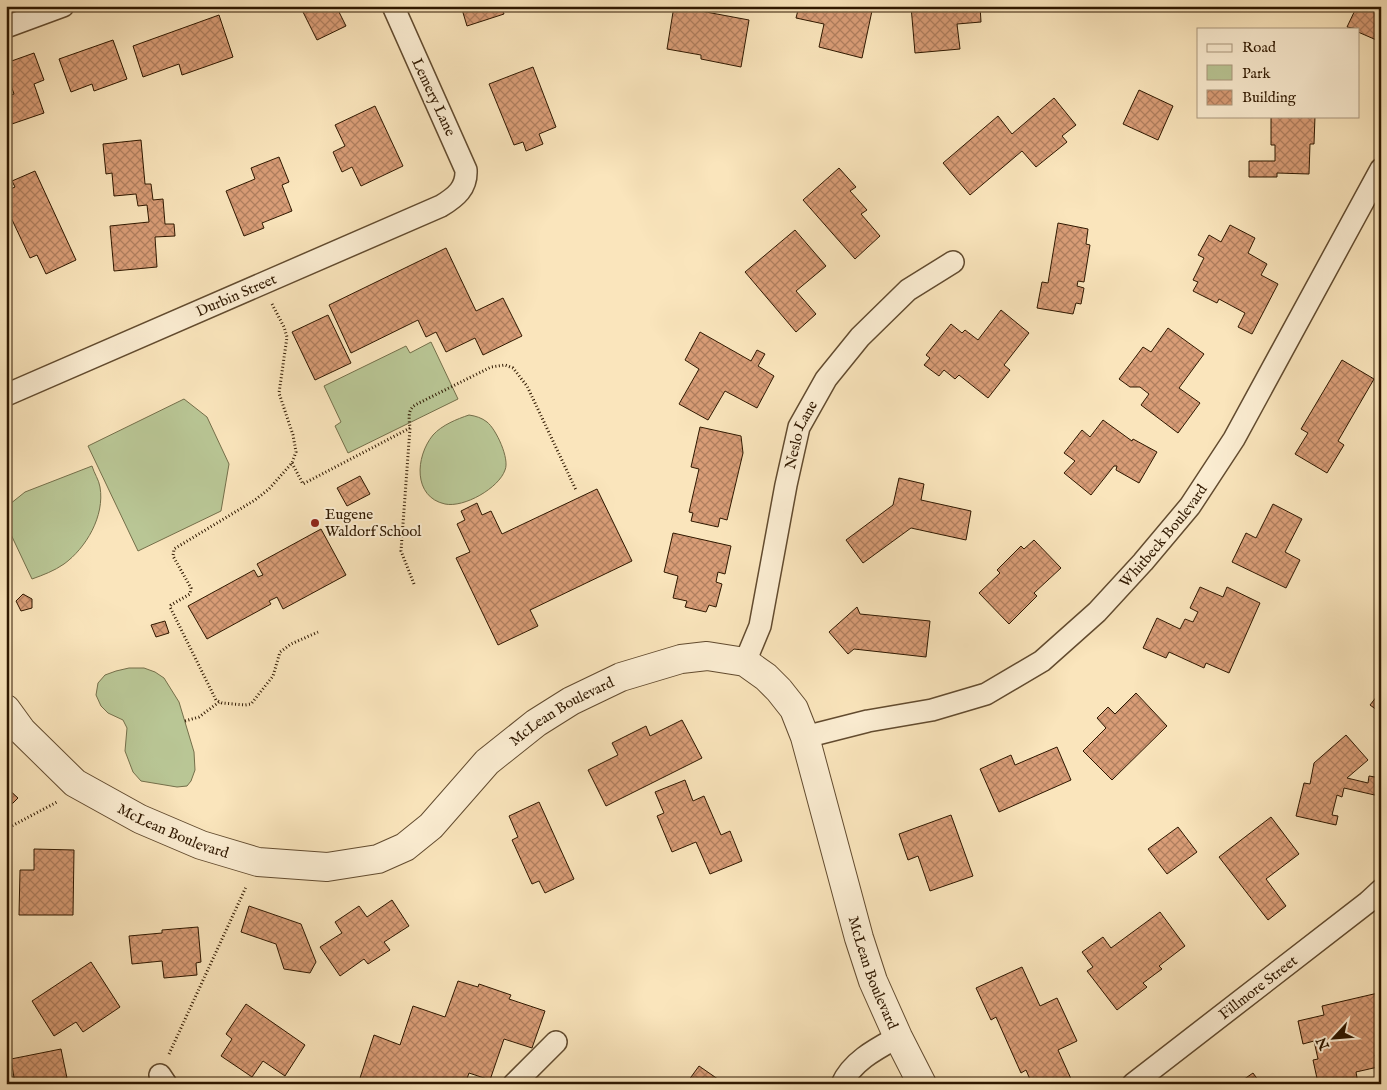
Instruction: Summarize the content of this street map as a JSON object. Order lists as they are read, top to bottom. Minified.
{"streets":{"street":["Lemery Lane","Durbin Street","Neslo Lane","Whitbeck Boulevard","McLean Boulevard","Fillmore Street"]},"crossings":[["Lemery Lane","Durbin Street"],["Neslo Lane","McLean Boulevard"],["Whitbeck Boulevard","McLean Boulevard"]],"places":["Eugene Waldorf School"],"legend":["Road","Park","Building"],"north":"bottom left"}
